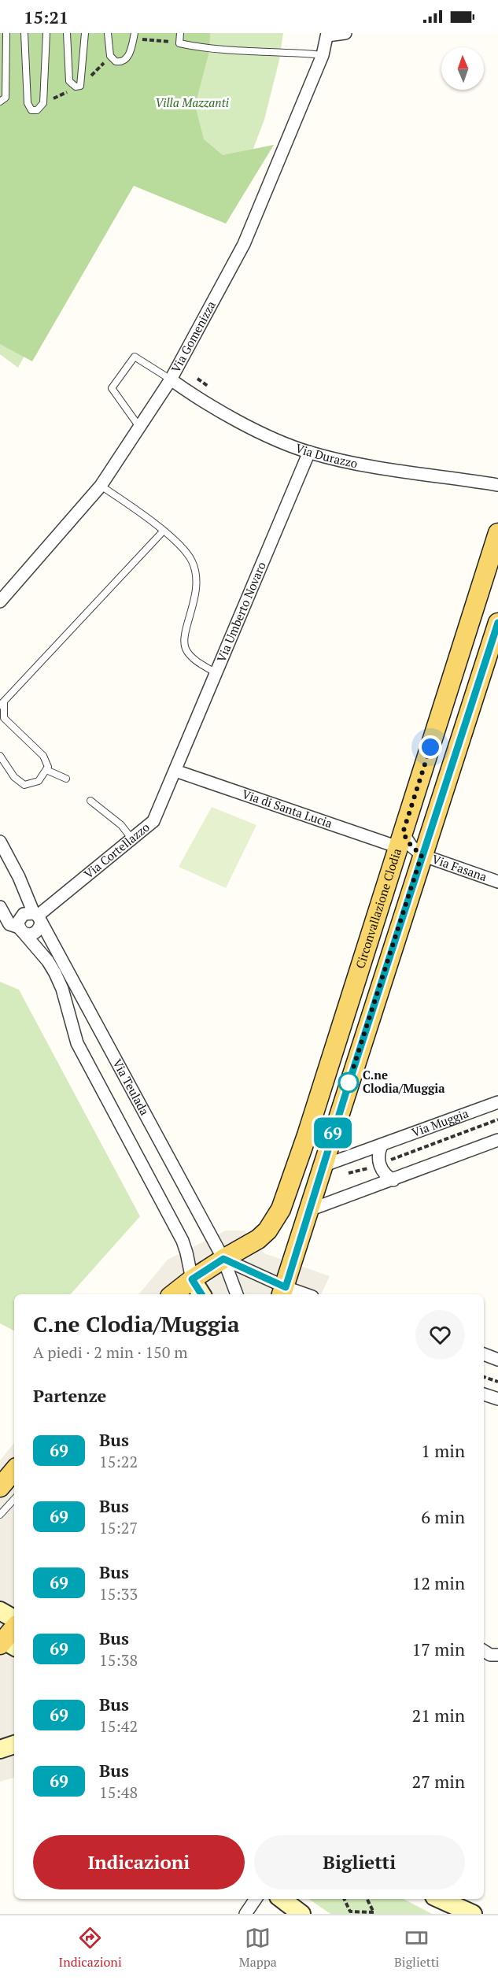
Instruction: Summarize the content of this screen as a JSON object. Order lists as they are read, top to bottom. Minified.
{"streets":{"main road":["Circonvallazione Clodia"],"street":["Via Gomenizza","Via Durazzo","Via Umberto Novaro","Via di Santa Lucia","Via Cortellazzo","Via Fasana","Via Teulada","Via Muggia"]},"crossings":[["Via Gomenizza","Via Durazzo"],["Via Durazzo","Via Umberto Novaro"],["Via Umberto Novaro","Via di Santa Lucia"],["Via Umberto Novaro","Via Cortellazzo"],["Via di Santa Lucia","Via Cortellazzo"],["Via di Santa Lucia","Via Fasana"],["Via di Santa Lucia","Circonvallazione Clodia"],["Via Cortellazzo","Via Teulada"],["Via Fasana","Circonvallazione Clodia"],["Circonvallazione Clodia","Via Teulada"]],"parks":["Villa Mazzanti"],"places":["C.ne Clodia/Muggia"],"lines":["bus line 69"],"north":"top","page":{"status":"15:21","on_map":"69","heading":[["C.ne Clodia/Muggia","A piedi · 2 min · 150 m"],"Partenze"],"list":[{"mark":"69","name":"Bus","note":"15:22","value":"1 min"},{"mark":"69","name":"Bus","note":"15:27","value":"6 min"},{"mark":"69","name":"Bus","note":"15:33","value":"12 min"},{"mark":"69","name":"Bus","note":"15:38","value":"17 min"},{"mark":"69","name":"Bus","note":"15:42","value":"21 min"},{"mark":"69","name":"Bus","note":"15:48","value":"27 min"}],"buttons":["Indicazioni","Biglietti"],"tabs":["Indicazioni","Mappa","Biglietti"]}}
